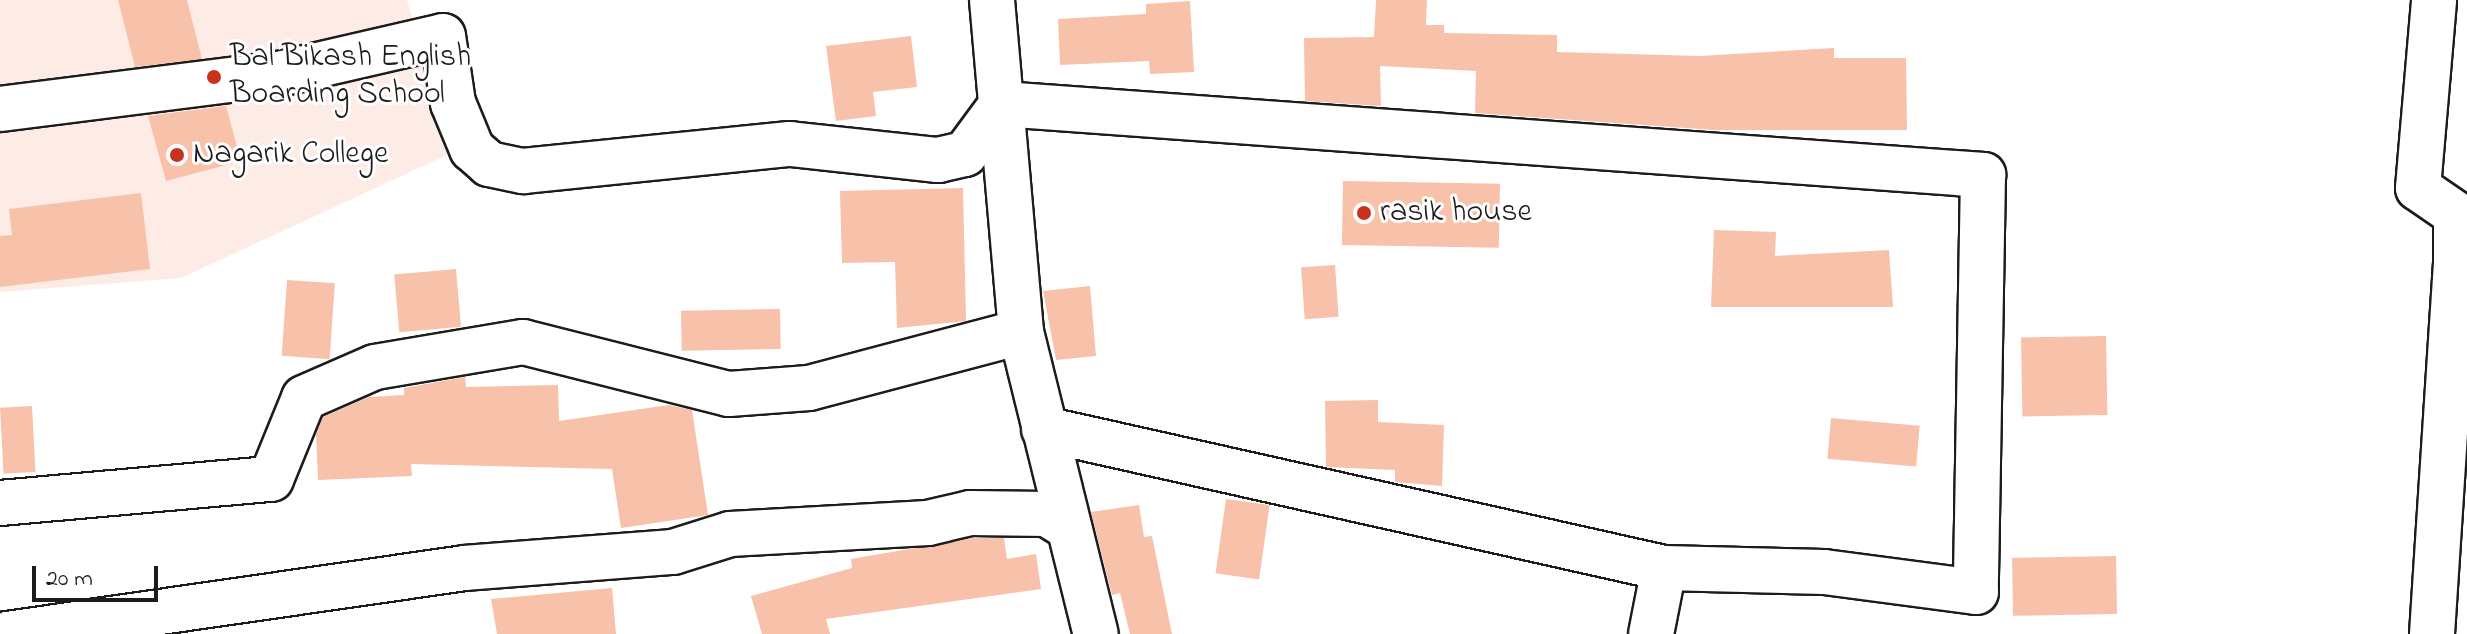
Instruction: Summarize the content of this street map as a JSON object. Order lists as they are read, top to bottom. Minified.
{"places":["Bal Bikash English Boarding School","Nagarik College","rasik house"],"scale_bar":"20 m"}
